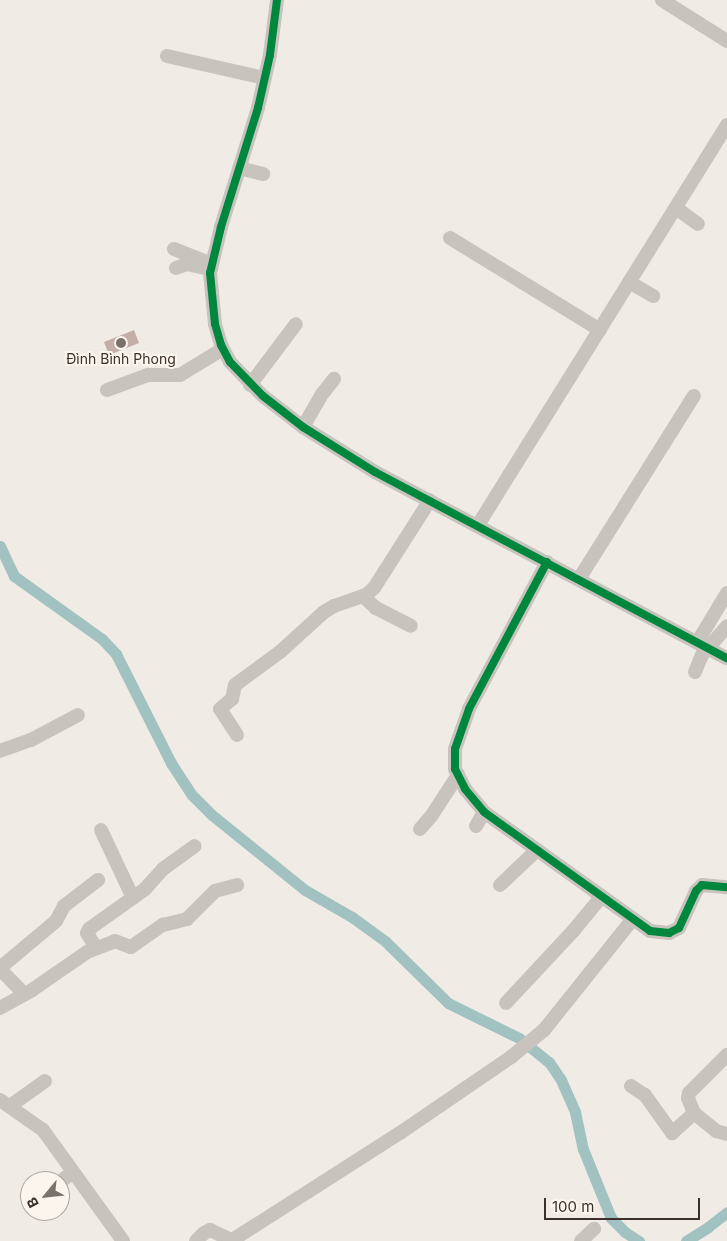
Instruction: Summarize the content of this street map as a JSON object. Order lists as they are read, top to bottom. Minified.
{"places":["Đình Bình Phong"],"scale_bar":"100 m","north":"bottom left"}
